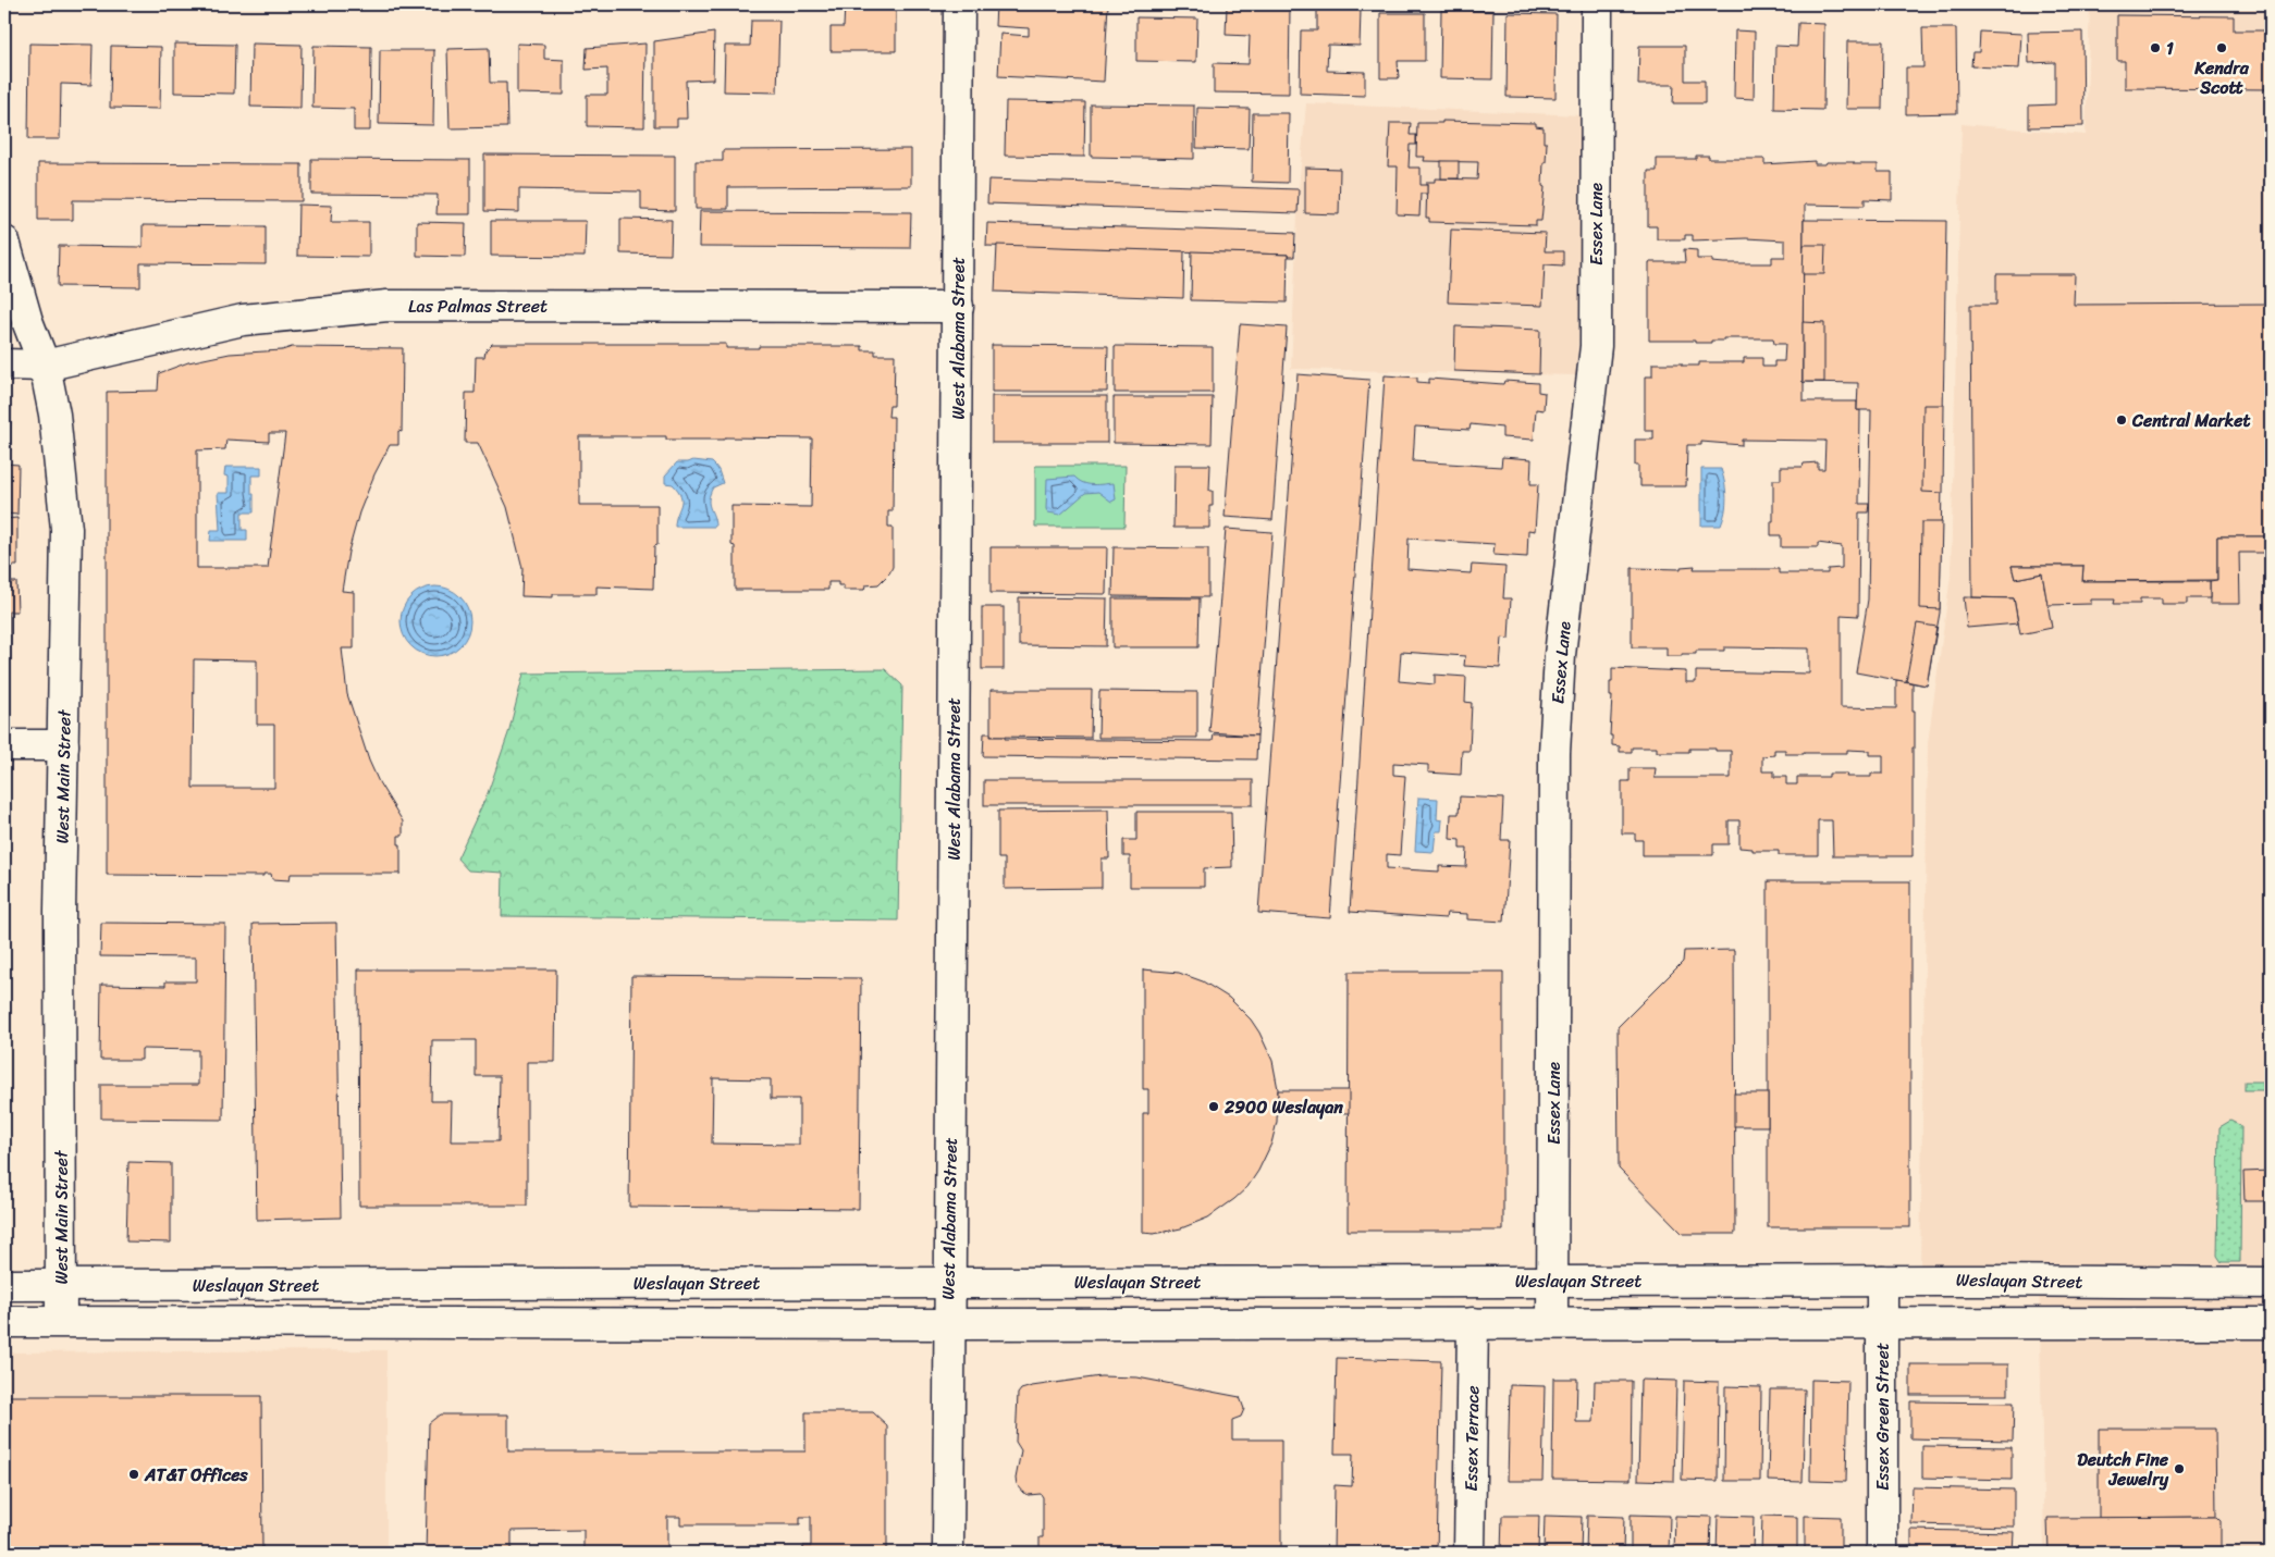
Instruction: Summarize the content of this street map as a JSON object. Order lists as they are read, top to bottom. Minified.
{"streets":{"street":["Essex Lane","Las Palmas Street","West Alabama Street","West Main Street","Weslayan Street","Essex Green Street","Essex Terrace"]},"crossings":[["Essex Lane","Weslayan Street"],["Las Palmas Street","West Alabama Street"],["Las Palmas Street","West Main Street"],["West Alabama Street","Weslayan Street"],["West Main Street","Weslayan Street"],["Weslayan Street","Essex Green Street"],["Weslayan Street","Essex Terrace"]],"places":["1","Kendra Scott","Central Market","2900 Weslayan","Deutch Fine Jewelry","AT&T Offices"]}
